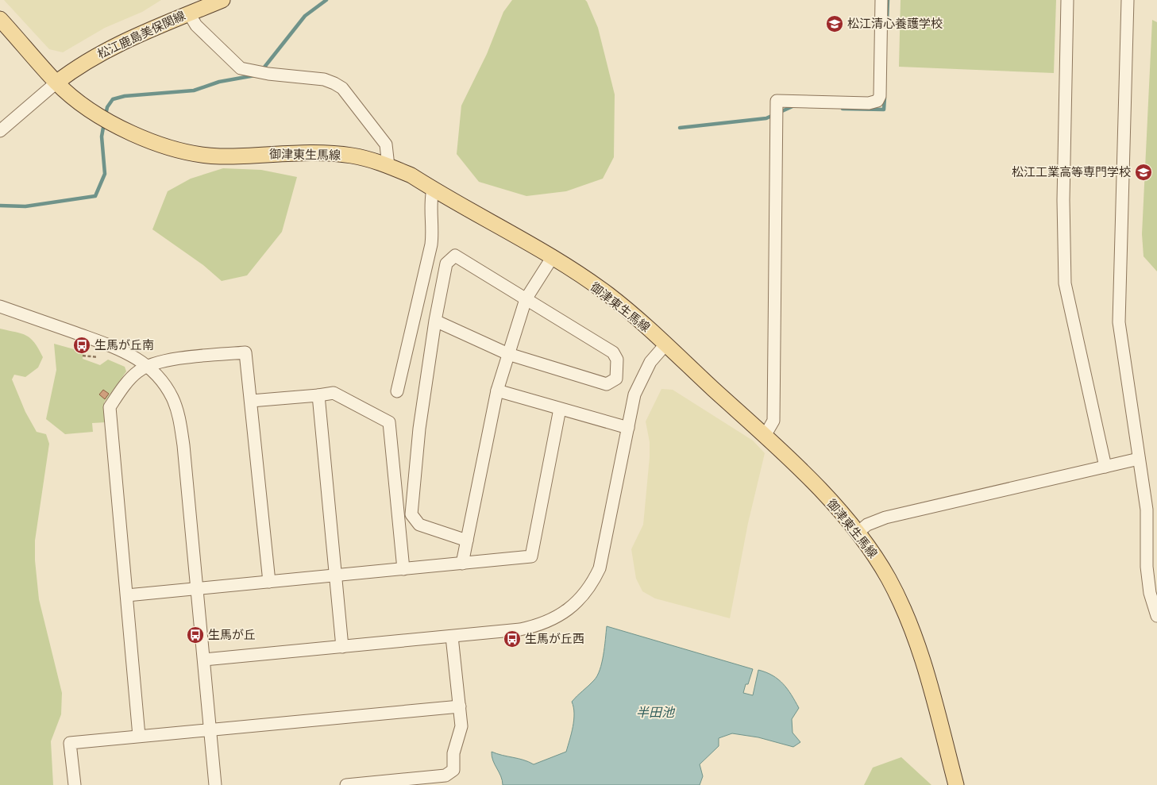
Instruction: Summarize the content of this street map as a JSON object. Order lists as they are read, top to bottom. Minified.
{"streets":{"main road":["松江鹿島美保関線","御津東生馬線"]},"crossings":[["松江鹿島美保関線","御津東生馬線"]],"water":["半田池"],"places":{"school or university":["松江清心養護学校","松江工業高等専門学校"],"bus stop":["生馬が丘南","生馬が丘","生馬が丘西"]}}
